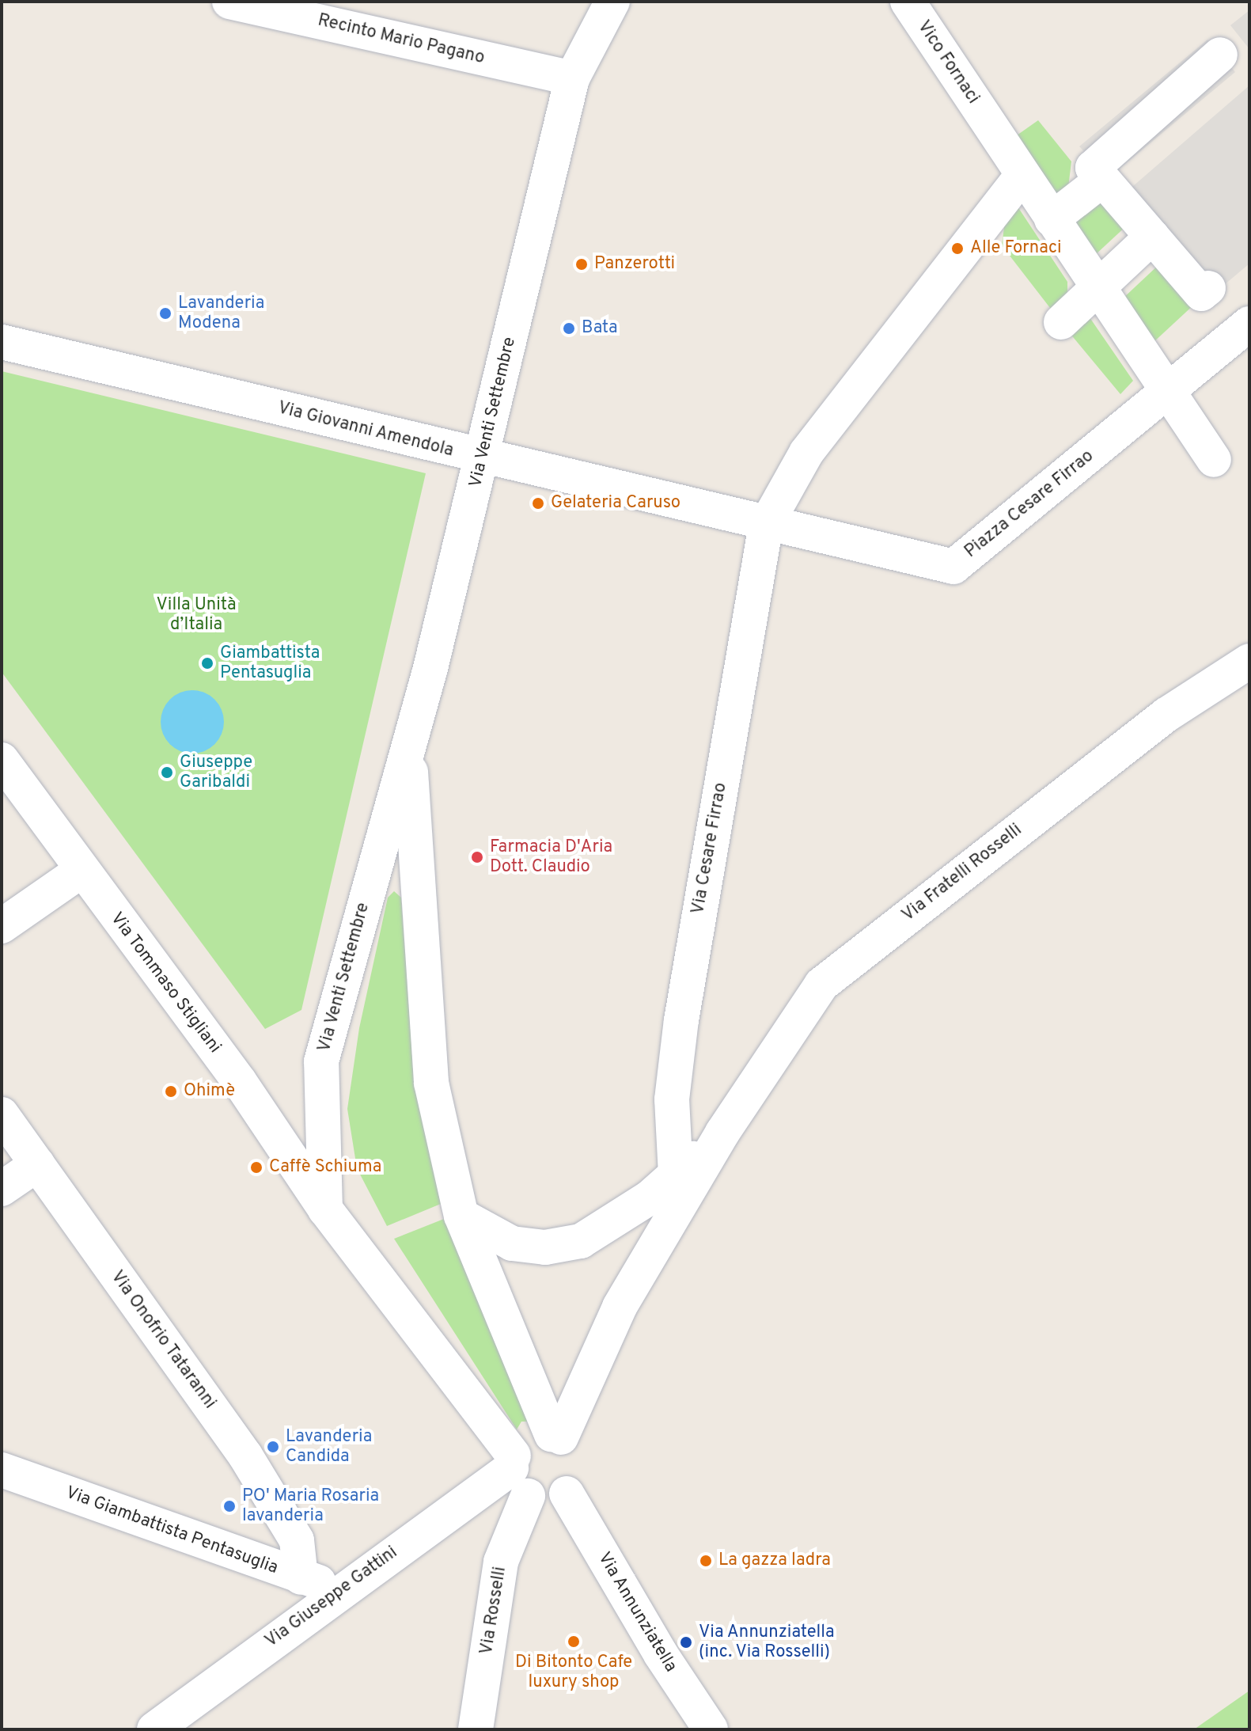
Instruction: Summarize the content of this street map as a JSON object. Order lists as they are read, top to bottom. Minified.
{"streets":{"street":["Recinto Mario Pagano","Vico Fornaci","Via Venti Settembre","Via Giovanni Amendola","Piazza Cesare Firrao","Via Cesare Firrao","Via Fratelli Rosselli","Via Tommaso Stigliani","Via Onofrio Tataranni","Via Giambattista Pentasuglia","Via Giuseppe Gattini","Via Rosselli","Via Annunziatella"]},"crossings":[["Recinto Mario Pagano","Via Venti Settembre"],["Vico Fornaci","Via Cesare Firrao"],["Via Venti Settembre","Via Giovanni Amendola"],["Via Venti Settembre","Via Fratelli Rosselli"],["Via Venti Settembre","Via Tommaso Stigliani"],["Via Venti Settembre","Via Giuseppe Gattini"],["Via Venti Settembre","Via Rosselli"],["Via Venti Settembre","Via Annunziatella"],["Via Giovanni Amendola","Piazza Cesare Firrao"],["Via Giovanni Amendola","Via Cesare Firrao"],["Piazza Cesare Firrao","Via Cesare Firrao"],["Via Cesare Firrao","Via Fratelli Rosselli"],["Via Fratelli Rosselli","Via Giuseppe Gattini"],["Via Fratelli Rosselli","Via Rosselli"],["Via Fratelli Rosselli","Via Annunziatella"],["Via Onofrio Tataranni","Via Giambattista Pentasuglia"],["Via Giambattista Pentasuglia","Via Giuseppe Gattini"],["Via Giuseppe Gattini","Via Rosselli"],["Via Giuseppe Gattini","Via Annunziatella"],["Via Rosselli","Via Annunziatella"]],"parks":["Villa Unità d’Italia"],"places":["Alle Fornaci","Panzerotti","Lavanderia Modena","Bata","Gelateria Caruso","Giambattista Pentasuglia","Giuseppe Garibaldi","Farmacia D'Aria Dott. Claudio","Ohimè","Caffè Schiuma","Lavanderia Candida","PO' Maria Rosaria lavanderia","La gazza ladra","Di Bitonto Cafe luxury shop","Via Annunziatella (inc. Via Rosselli)"]}
